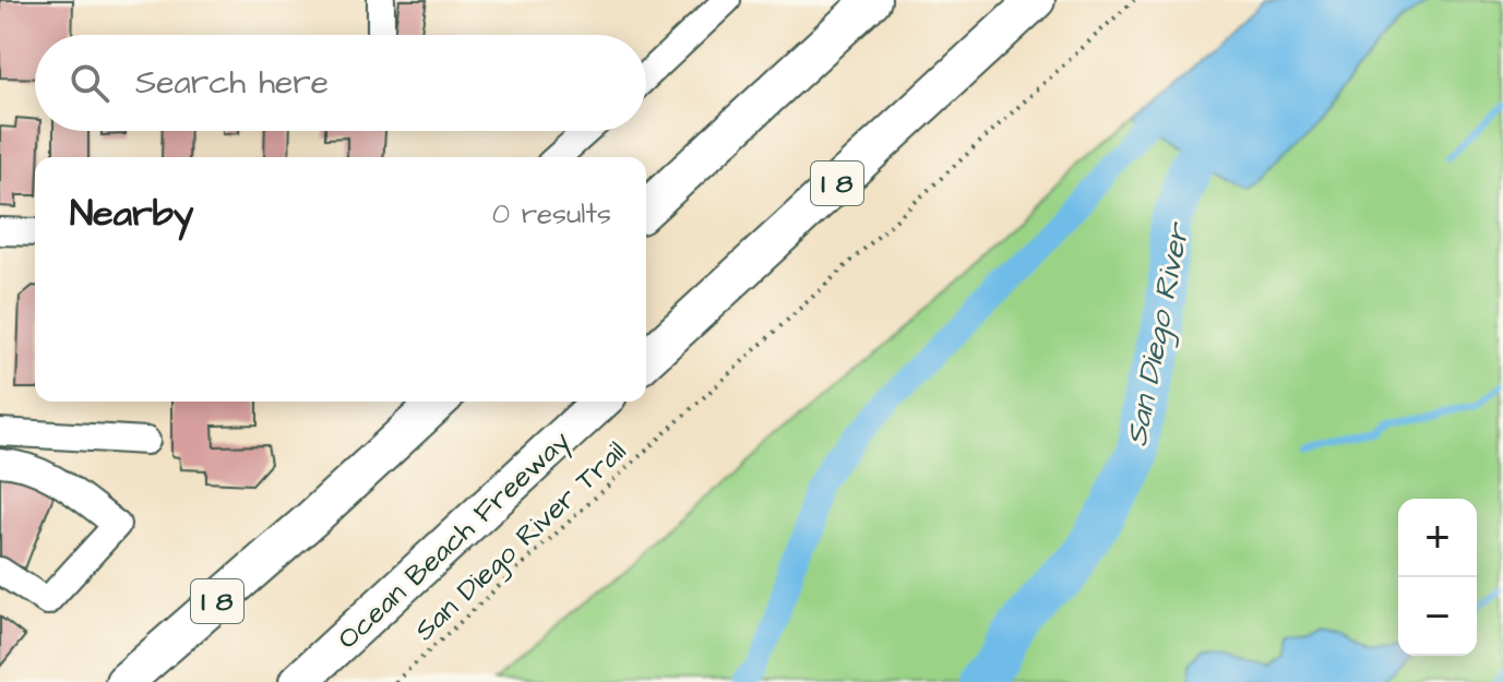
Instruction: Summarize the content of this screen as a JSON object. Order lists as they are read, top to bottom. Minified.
{"streets":{"highway":["I 8","Ocean Beach Freeway"],"path":["San Diego River Trail"]},"water":["San Diego River"],"page":{"search":"Search here","heading":["Nearby","0 results"],"map_buttons":["+","−"]}}
